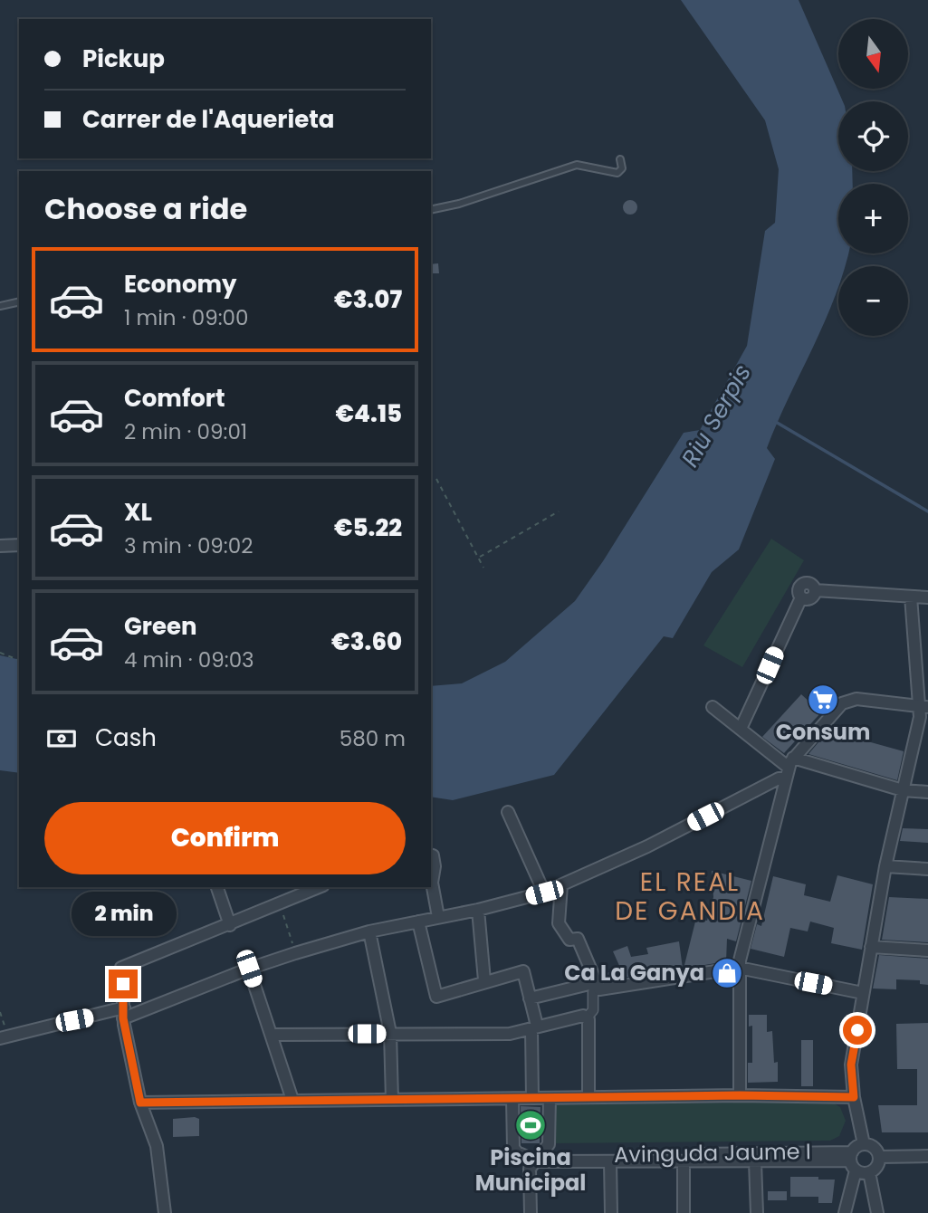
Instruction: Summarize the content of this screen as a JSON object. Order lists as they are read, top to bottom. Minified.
{"streets":{"street":["Avinguda Jaume I"]},"districts":["EL REAL DE GANDIA"],"water":["Riu Serpis"],"places":{"supermarket":["Consum"],"shop":["Ca La Ganya"],"sports":["Piscina Municipal"]},"north":"bottom","page":{"map_buttons":["+","−"],"banner":["Pickup","Carrer de l'Aquerieta"],"heading":"Choose a ride","list":[{"name":"Economy","note":"1 min · 09:00","value":"€3.07"},{"name":"Comfort","note":"2 min · 09:01","value":"€4.15"},{"name":"XL","note":"3 min · 09:02","value":"€5.22"},{"name":"Green","note":"4 min · 09:03","value":"€3.60"}],"pay":["Cash","580 m"],"buttons":"Confirm","bubble":"2 min"}}
